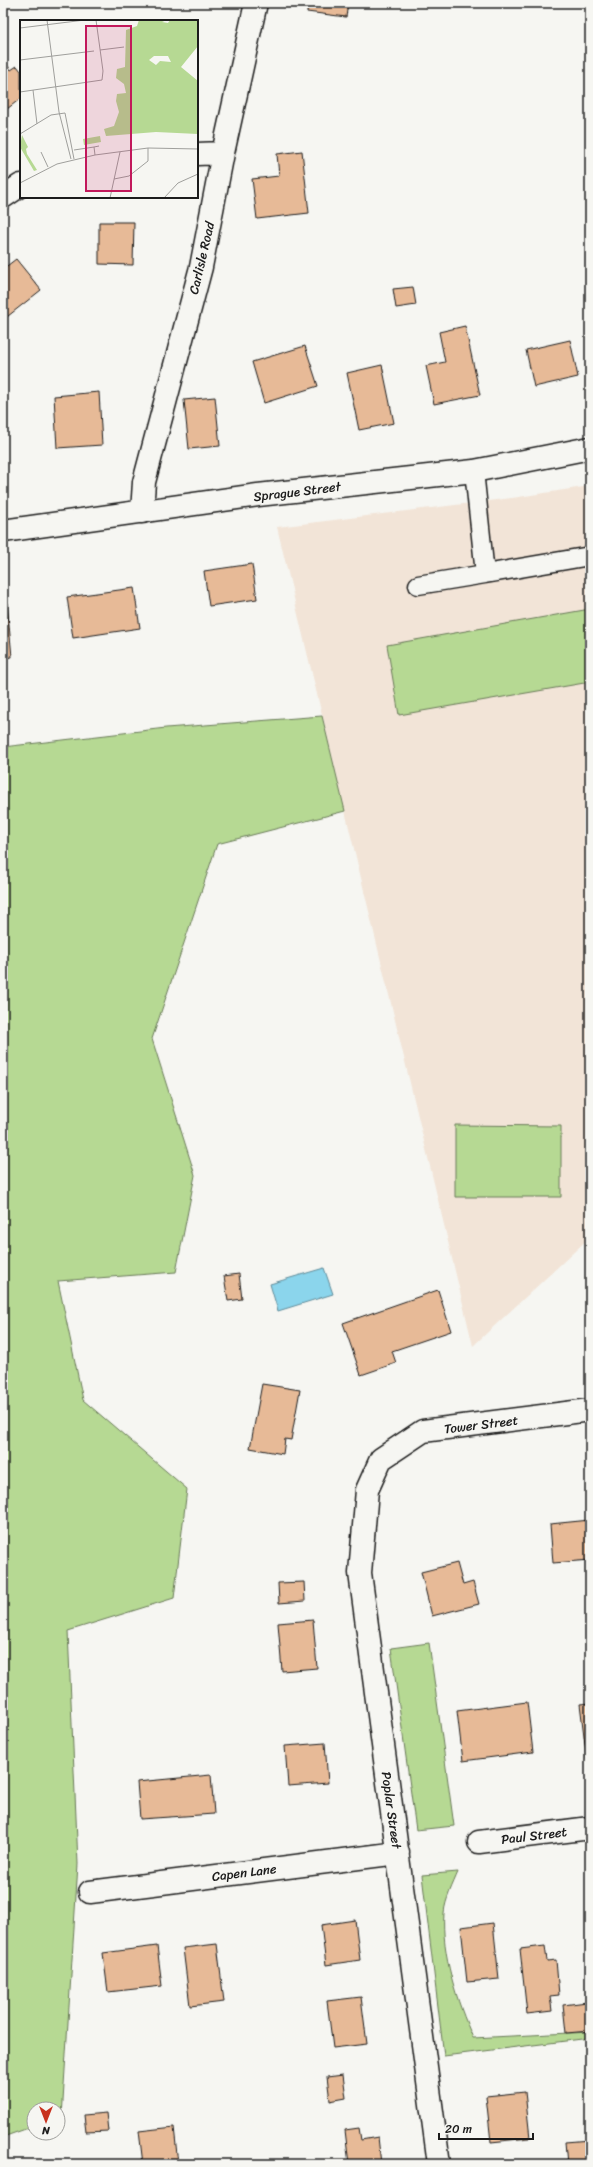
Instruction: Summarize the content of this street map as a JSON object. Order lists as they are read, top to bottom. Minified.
{"streets":{"street":["Carlisle Road","Sprague Street","Tower Street","Poplar Street","Paul Street","Capen Lane"]},"crossings":[["Carlisle Road","Sprague Street"],["Tower Street","Poplar Street"],["Poplar Street","Capen Lane"]],"scale_bar":"20 m","north":"bottom"}
